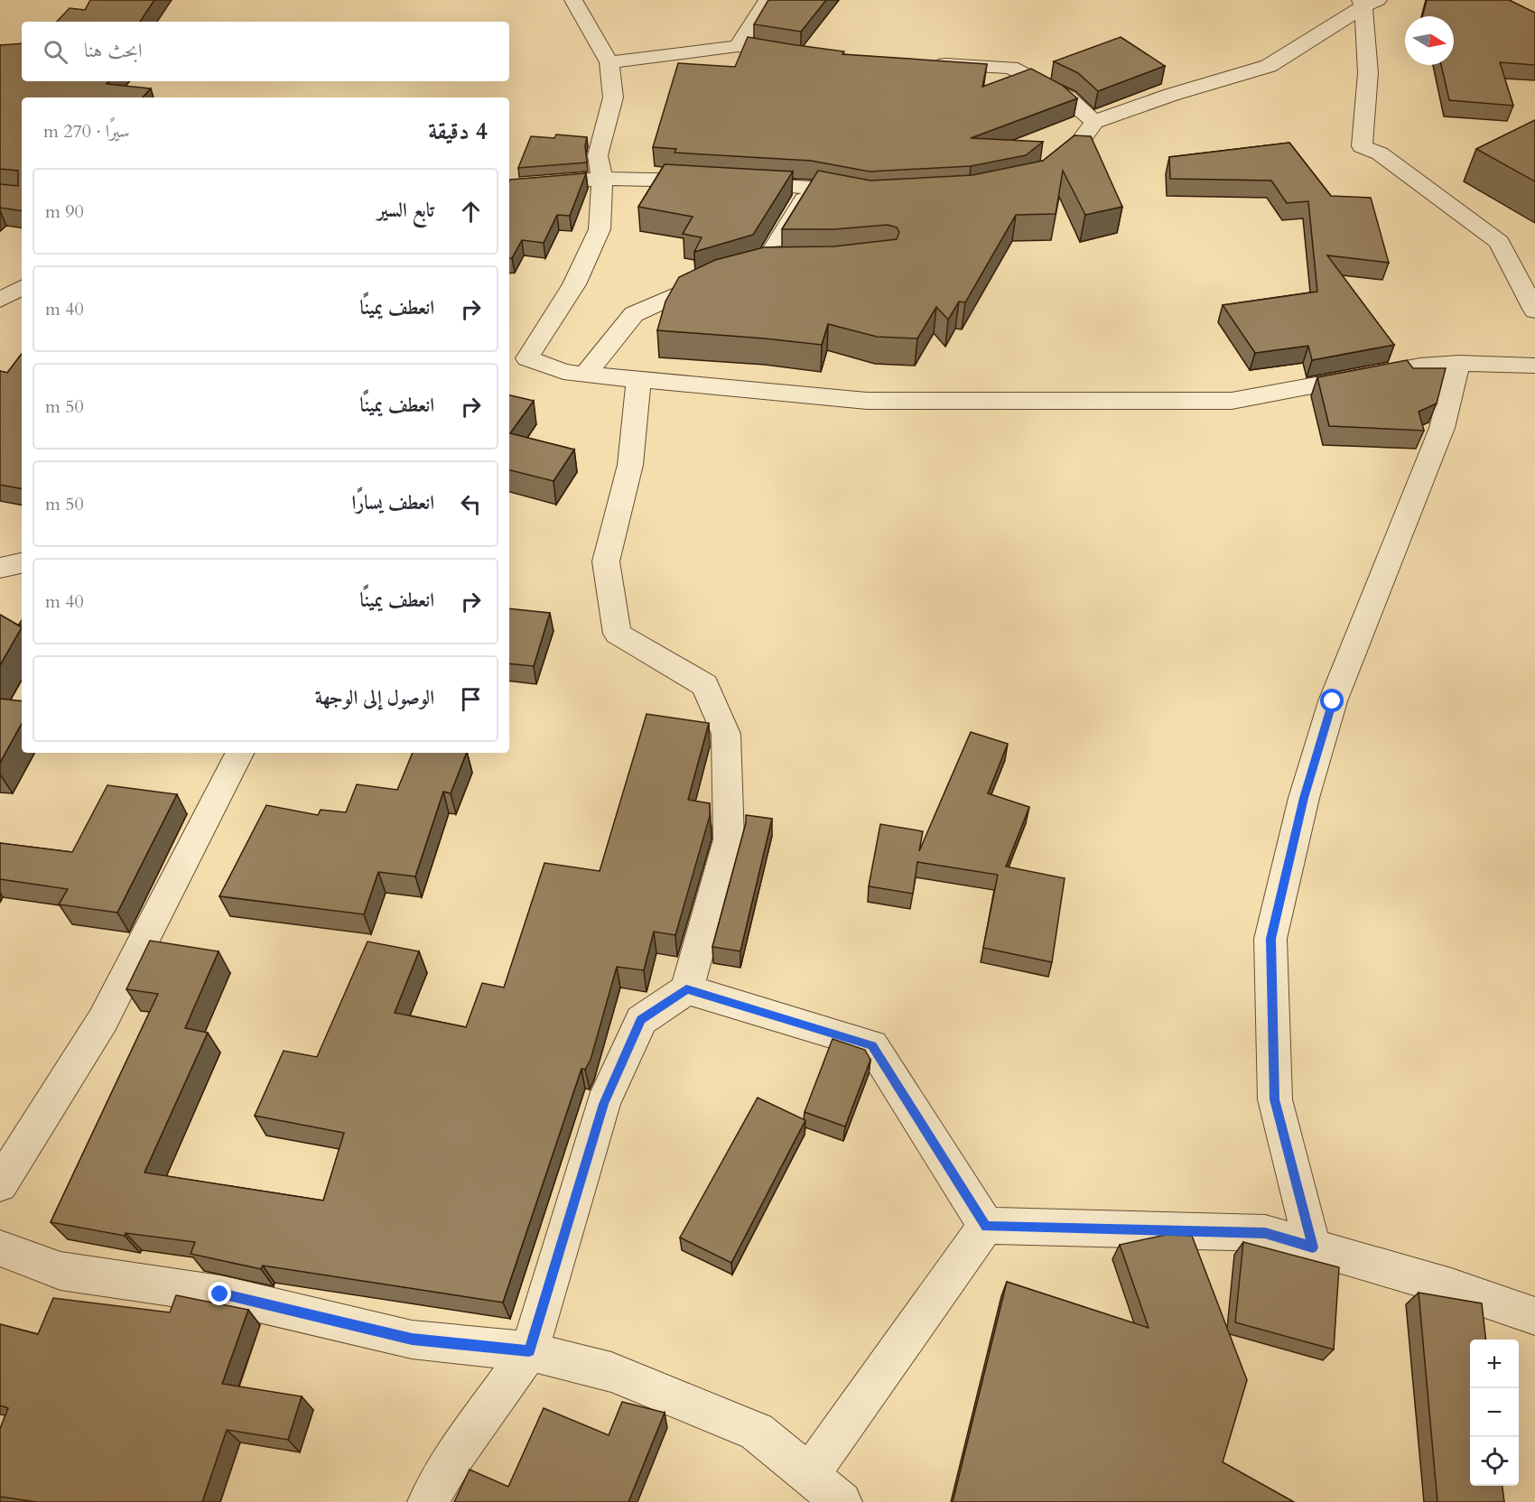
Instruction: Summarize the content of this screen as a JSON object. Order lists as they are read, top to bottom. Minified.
{"north":"right","page":{"search":"ابحث هنا","heading":["4 دقيقة","سيرًا · 270 m"],"list":[["تابع السير","90 m"],["انعطف يمينًا","40 m"],["انعطف يمينًا","50 m"],["انعطف يسارًا","50 m"],["انعطف يمينًا","40 m"],"الوصول إلى الوجهة"],"map_buttons":["+","−"]}}
